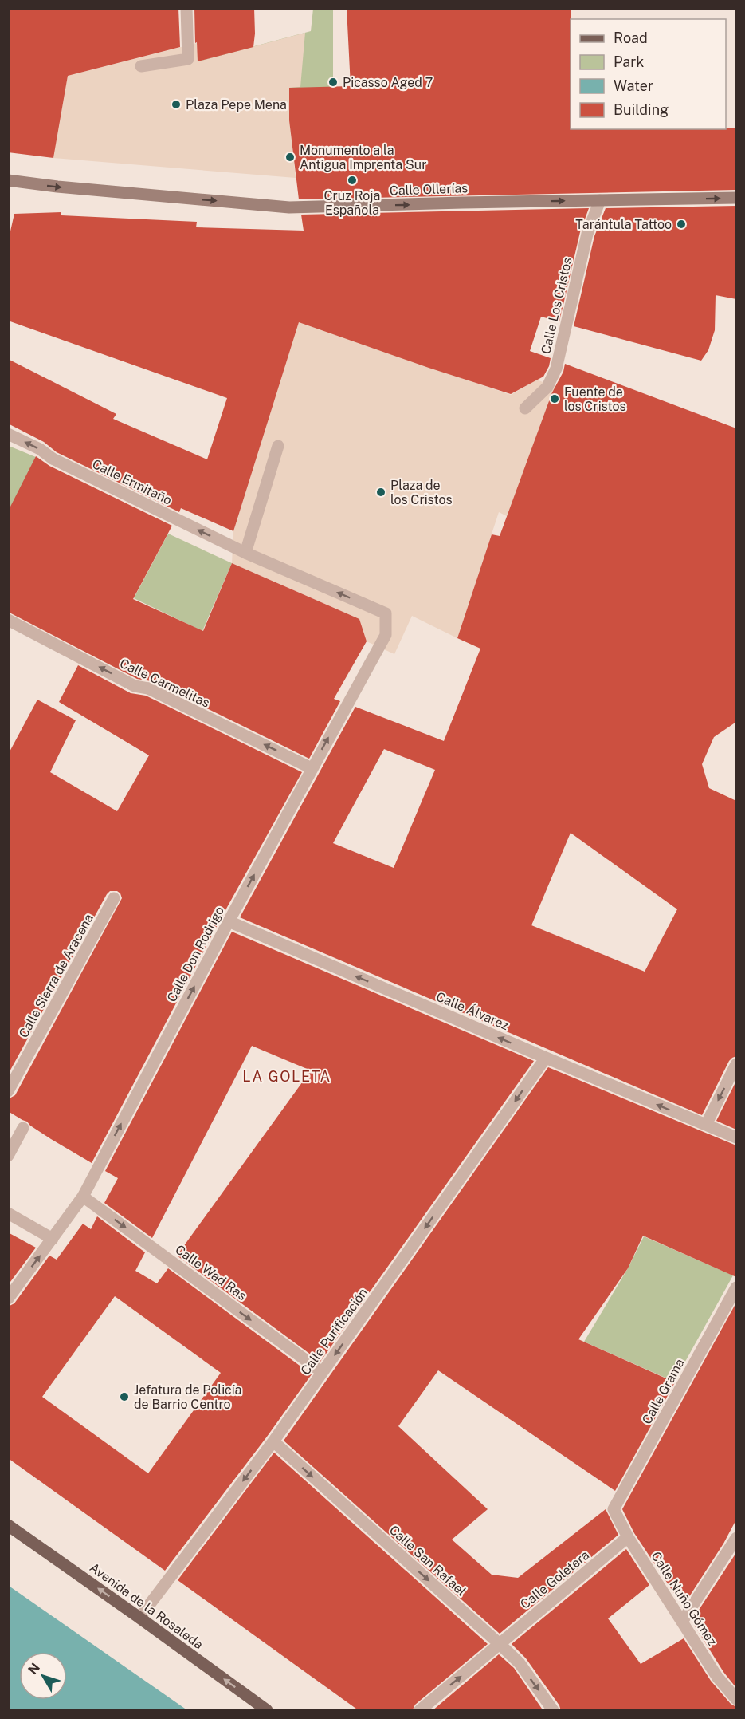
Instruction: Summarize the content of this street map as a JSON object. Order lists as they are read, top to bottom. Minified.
{"streets":{"main road":["Avenida de la Rosaleda"],"street":["Calle Ollerías","Calle Los Cristos","Calle Ermitaño","Calle Carmelitas","Calle Don Rodrigo","Calle Sierra de Aracena","Calle Álvarez","Calle Wad Ras","Calle Purificación","Calle Grama","Calle San Rafael","Calle Goletera","Calle Nuño Gómez"]},"crossings":[["Calle Ollerías","Calle Los Cristos"],["Calle Ermitaño","Calle Don Rodrigo"],["Calle Carmelitas","Calle Don Rodrigo"],["Calle Don Rodrigo","Calle Álvarez"],["Calle Don Rodrigo","Calle Wad Ras"],["Calle Álvarez","Calle Purificación"],["Calle Wad Ras","Calle Purificación"],["Calle Purificación","Calle San Rafael"],["Calle Purificación","Avenida de la Rosaleda"],["Calle Grama","Calle Nuño Gómez"],["Calle San Rafael","Calle Goletera"],["Calle Goletera","Calle Nuño Gómez"]],"one_way":["Calle Ollerías","Calle Ermitaño","Calle Carmelitas","Calle Don Rodrigo","Calle Álvarez","Calle Wad Ras","Calle Purificación","Calle San Rafael","Calle Goletera","Avenida de la Rosaleda"],"districts":["LA GOLETA"],"places":["Picasso Aged 7","Plaza Pepe Mena","Monumento a la Antigua Imprenta Sur","Cruz Roja Española","Tarántula Tattoo","Fuente de los Cristos","Plaza de los Cristos","Jefatura de Policía de Barrio Centro"],"legend":["Road","Park","Water","Building"],"north":"top left"}
